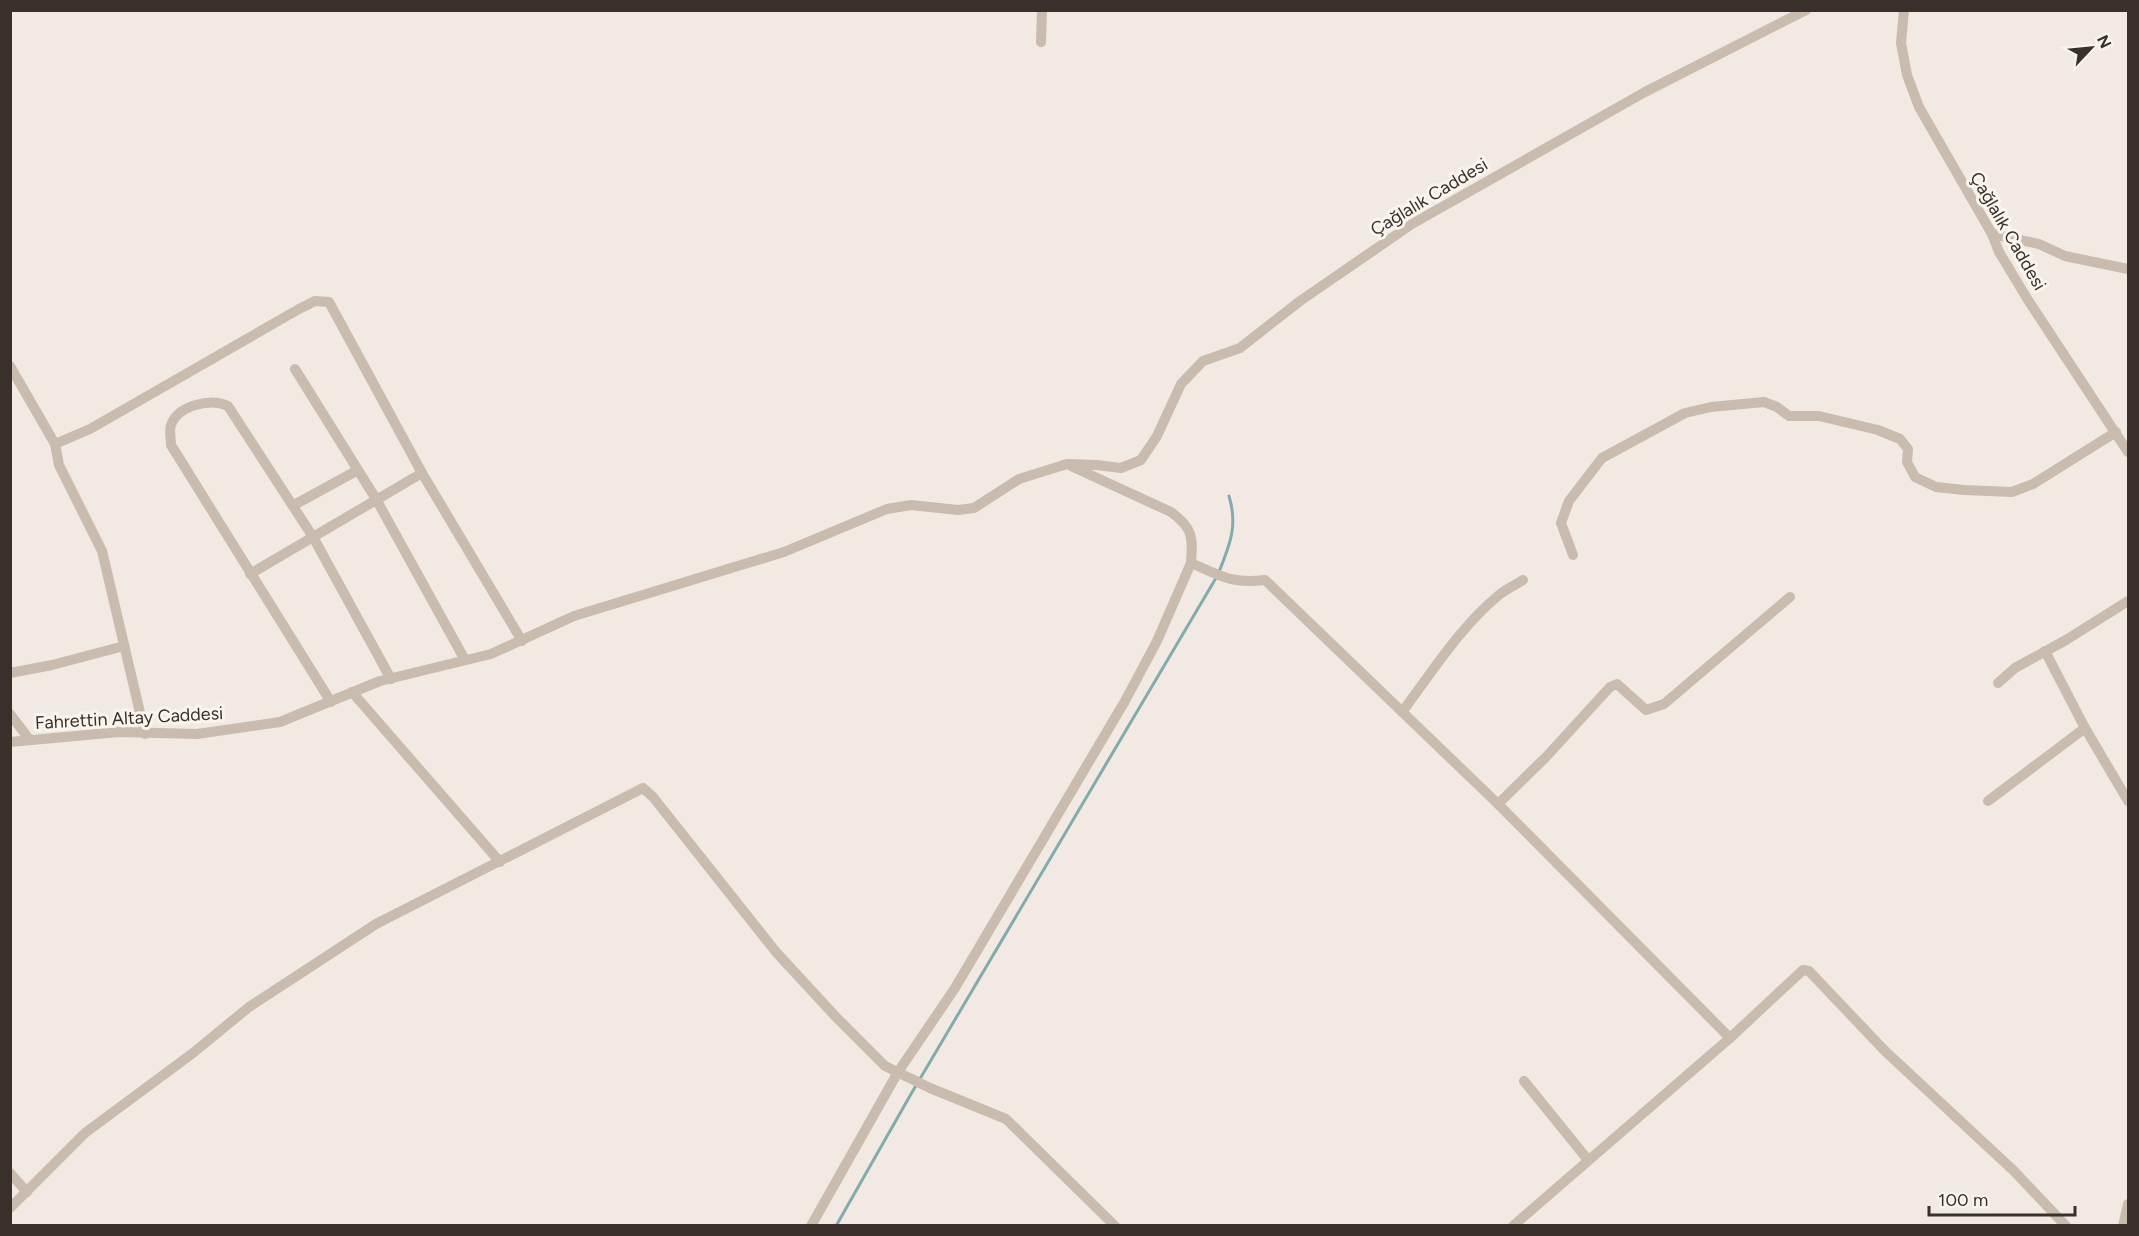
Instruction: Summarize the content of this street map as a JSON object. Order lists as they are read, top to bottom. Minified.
{"streets":{"street":["Çağlalık Caddesi","Fahrettin Altay Caddesi"]},"crossings":[["Çağlalık Caddesi","Fahrettin Altay Caddesi"]],"scale_bar":"100 m","north":"top right"}
